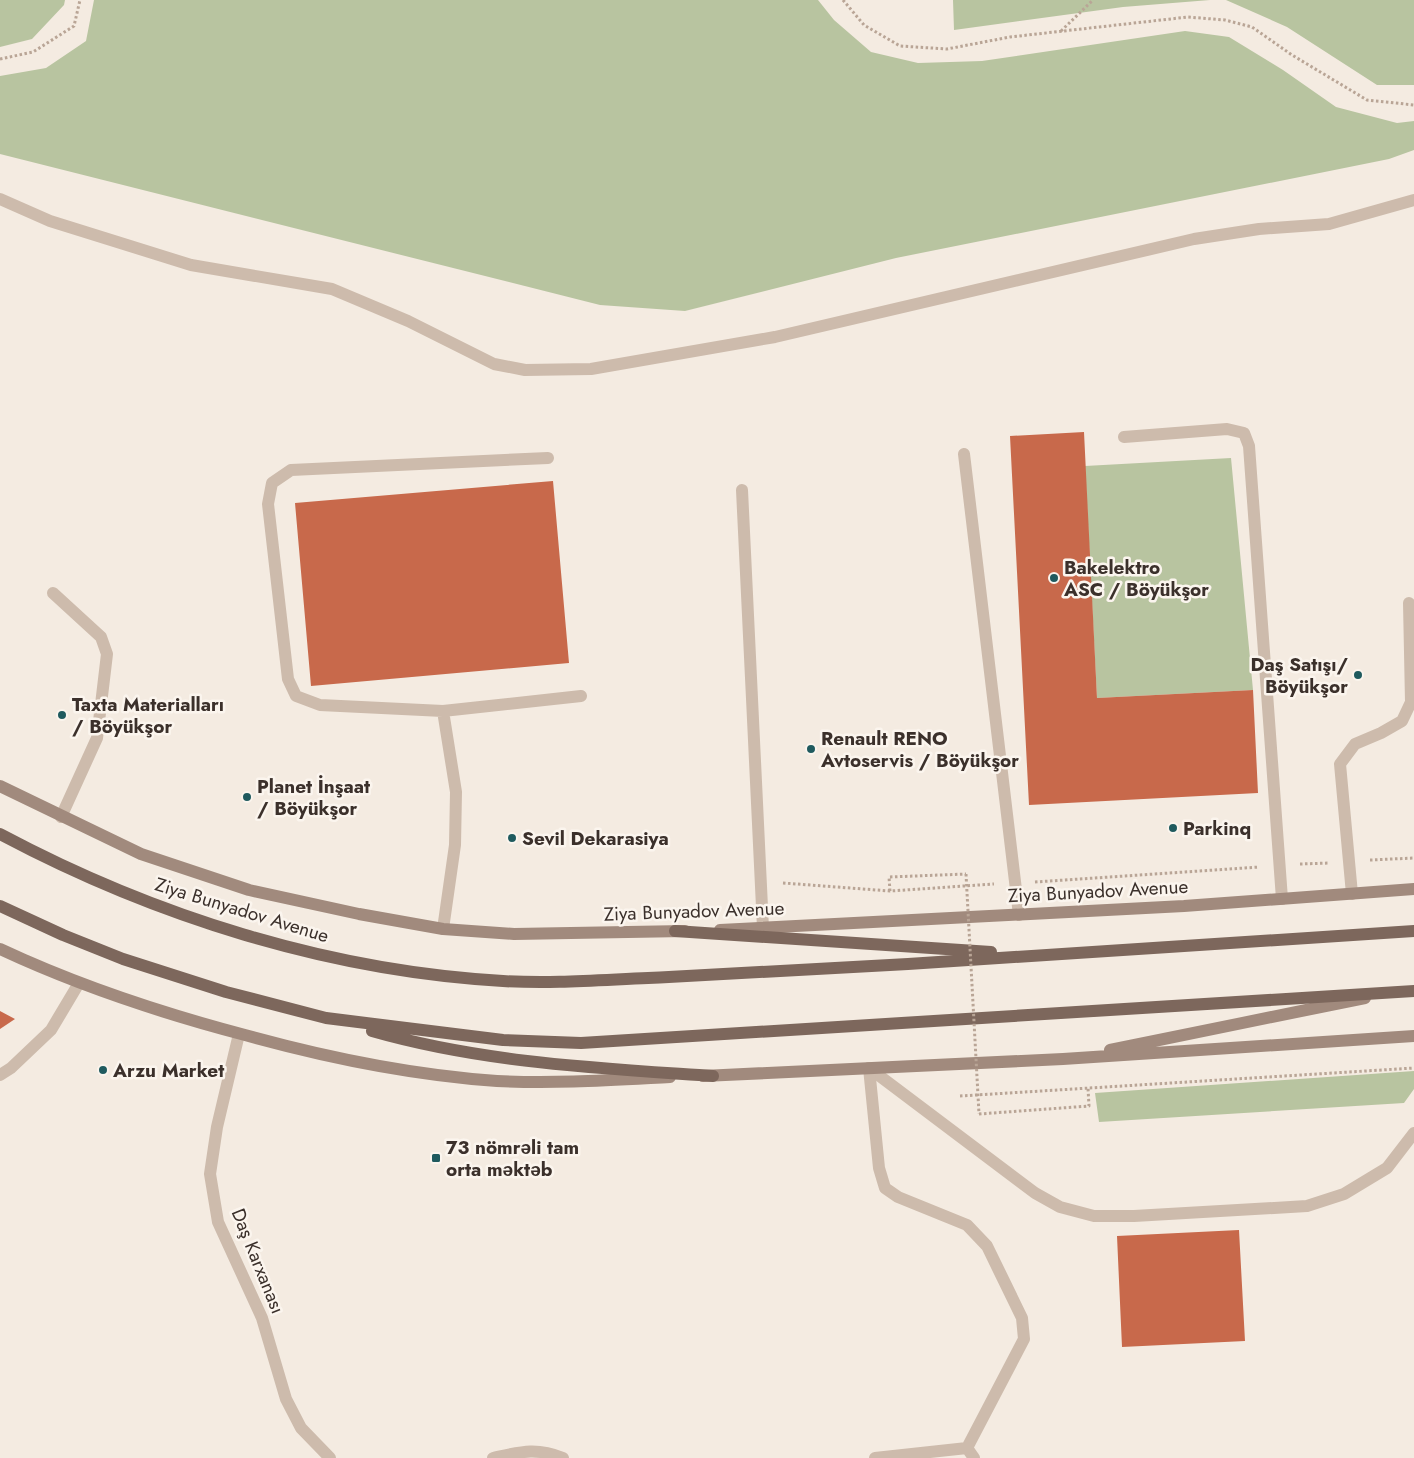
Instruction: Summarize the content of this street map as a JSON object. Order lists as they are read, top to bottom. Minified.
{"streets":{"main road":["Ziya Bunyadov Avenue"],"street":["Daş Karxanası"]},"places":{"other":["Bakelektro ASC / Böyükşor","Daş Satışı/ Böyükşor","Taxta Materialları / Böyükşor","Renault RENO Avtoservis / Böyükşor","Planet İnşaat / Böyükşor","Parkinq","Sevil Dekarasiya","Arzu Market"],"transit":["73 nömrəli tam orta məktəb"]}}
